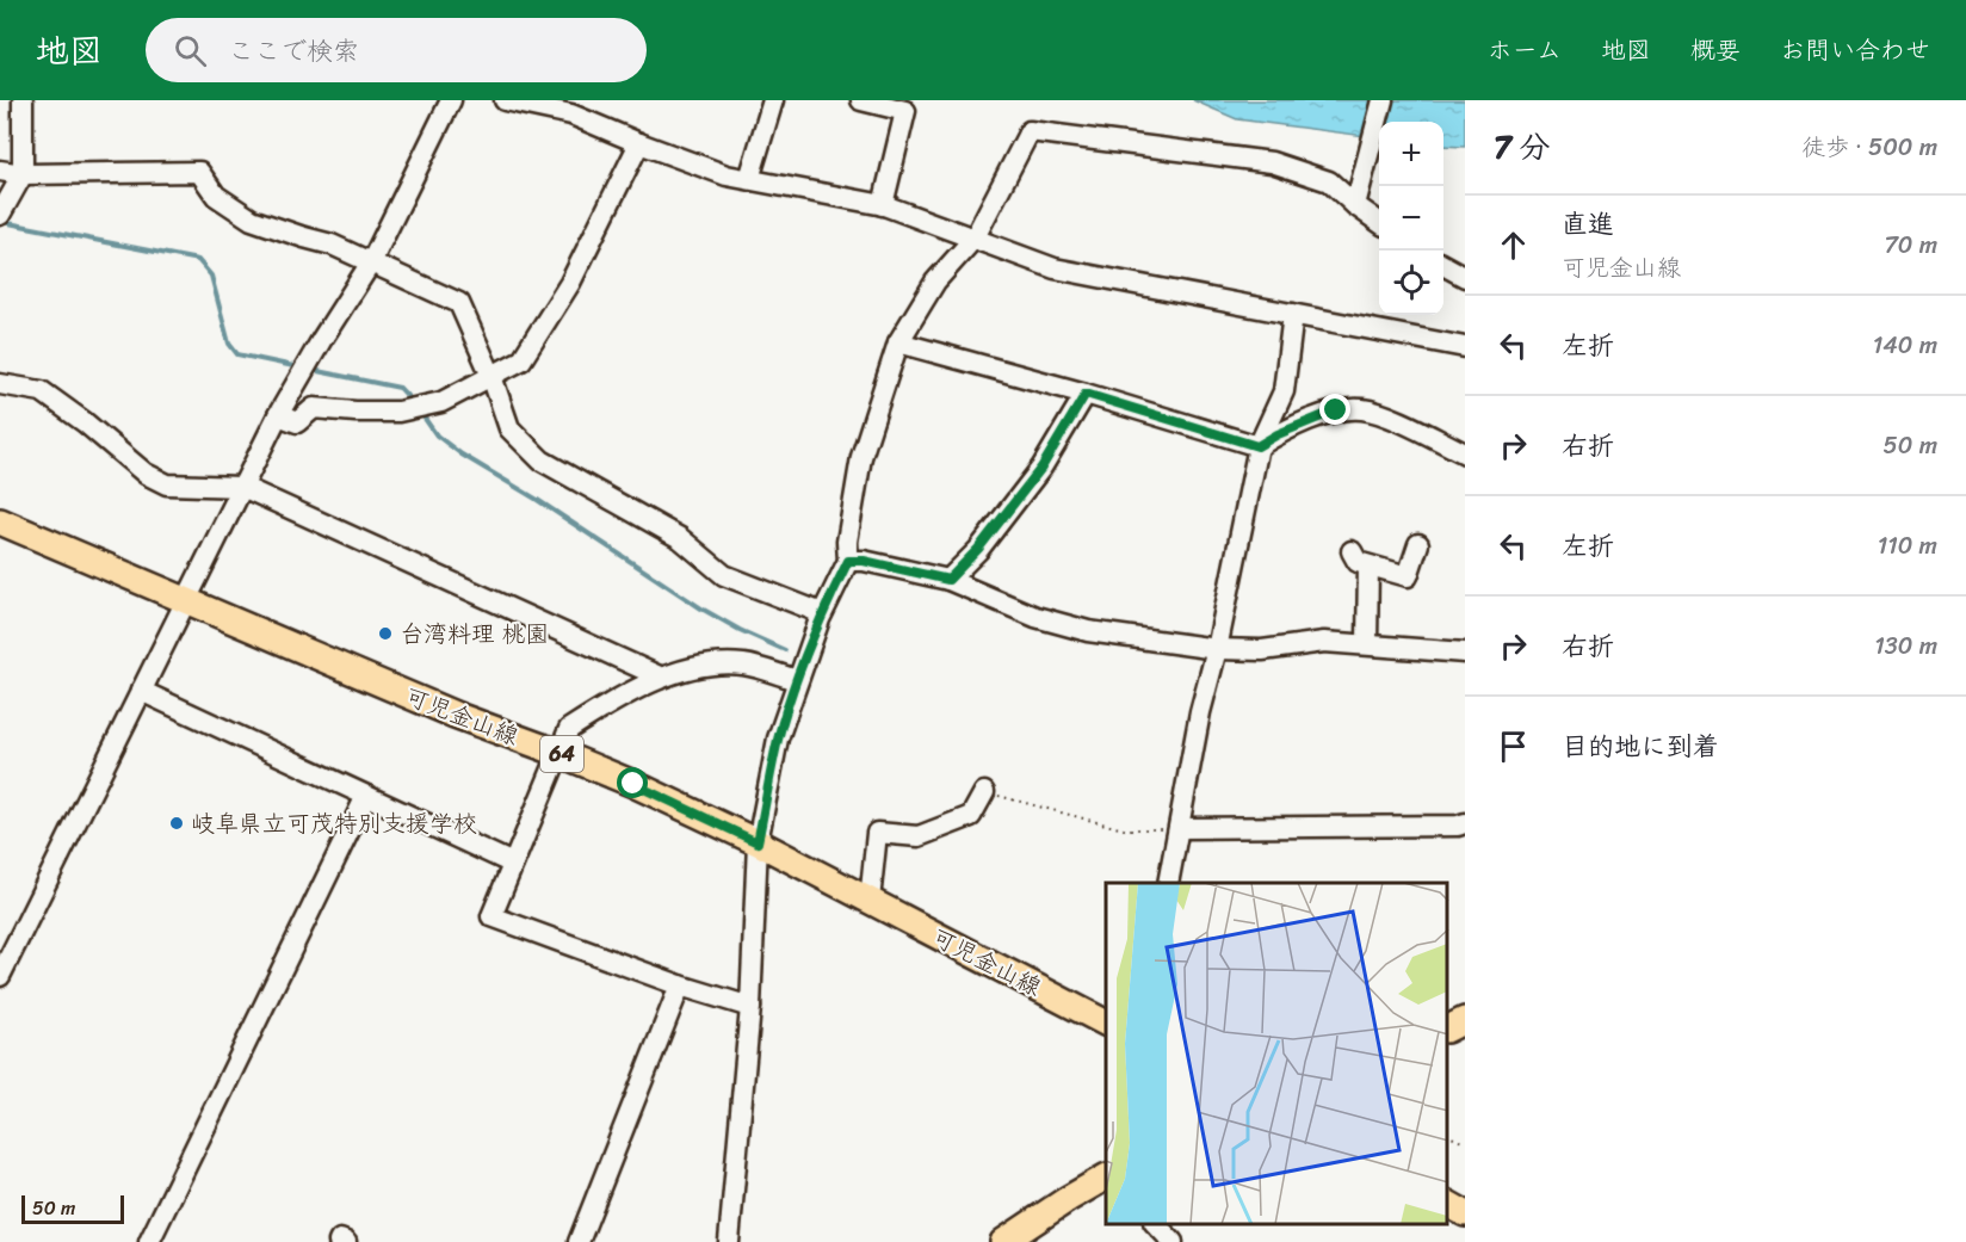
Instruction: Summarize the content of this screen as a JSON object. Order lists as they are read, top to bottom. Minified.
{"streets":{"main road":["可児金山線","64"]},"places":["台湾料理 桃園","岐阜県立可茂特別支援学校"],"scale_bar":"50 m","page":{"header":"地図","search":"ここで検索","nav":["ホーム","地図","概要","お問い合わせ"],"heading":["7 分","徒歩 · 500 m"],"map_buttons":["+","−"],"list":[["直進","可児金山線","70 m"],["左折","140 m"],["右折","50 m"],["左折","110 m"],["右折","130 m"],"目的地に到着"],"scale":"50 m"}}
